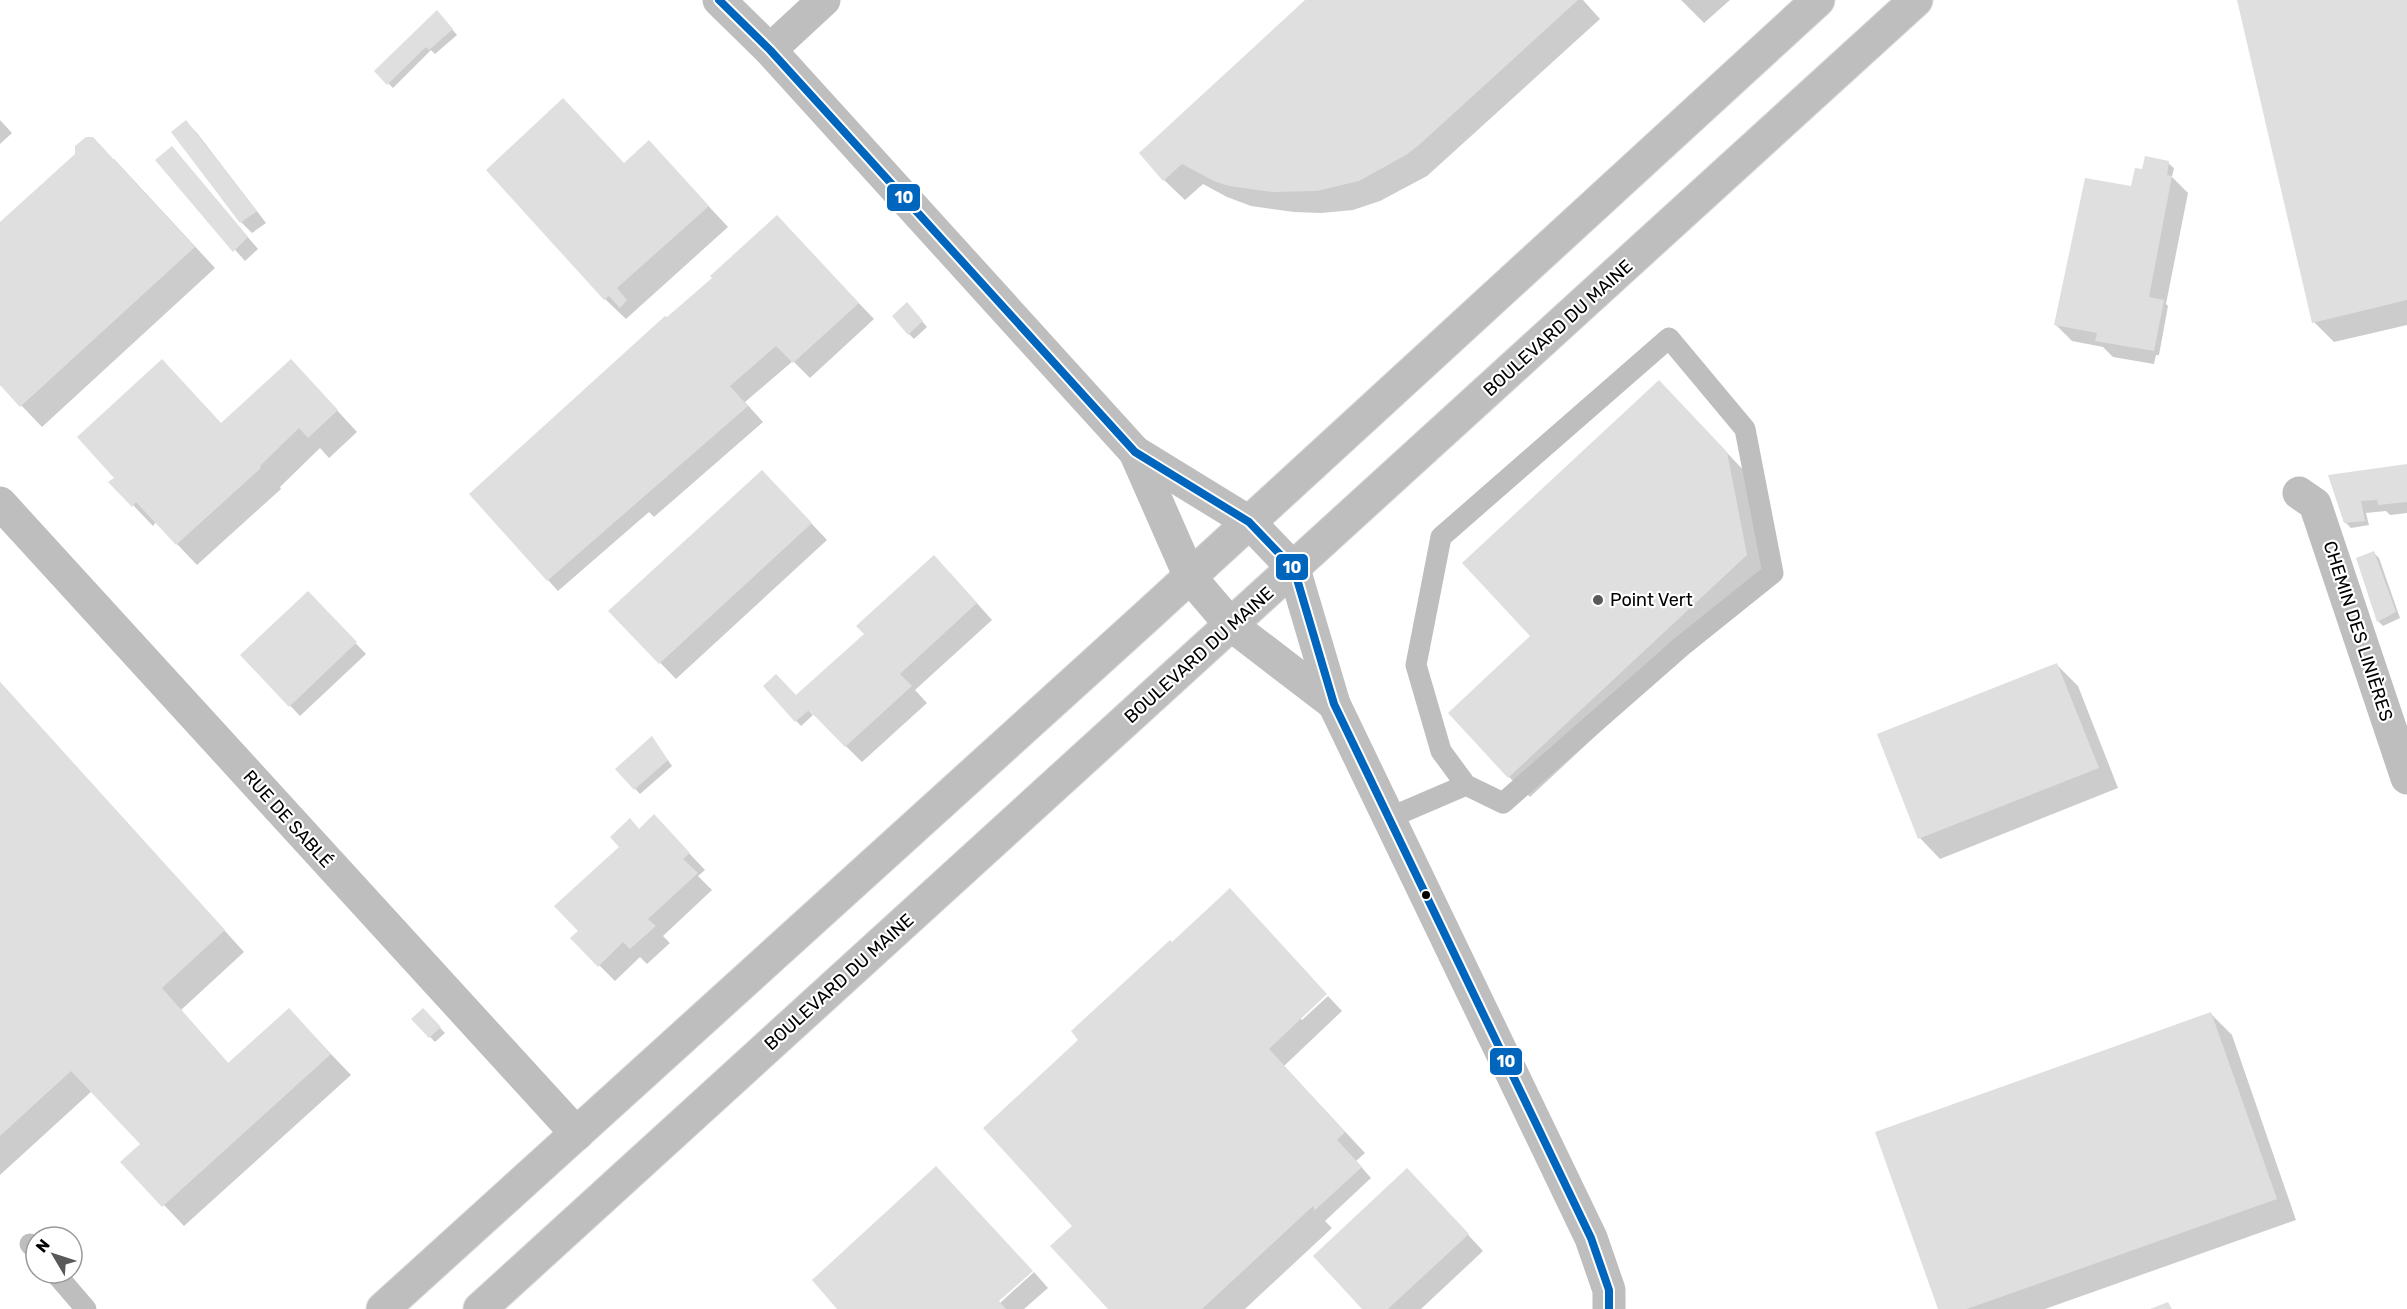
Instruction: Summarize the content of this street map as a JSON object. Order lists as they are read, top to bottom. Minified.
{"streets":{"main road":["BOULEVARD DU MAINE","CHEMIN DES LINIÈRES","RUE DE SABLÉ"]},"places":["Point Vert"],"lines":["transit line 10"],"north":"top left"}
